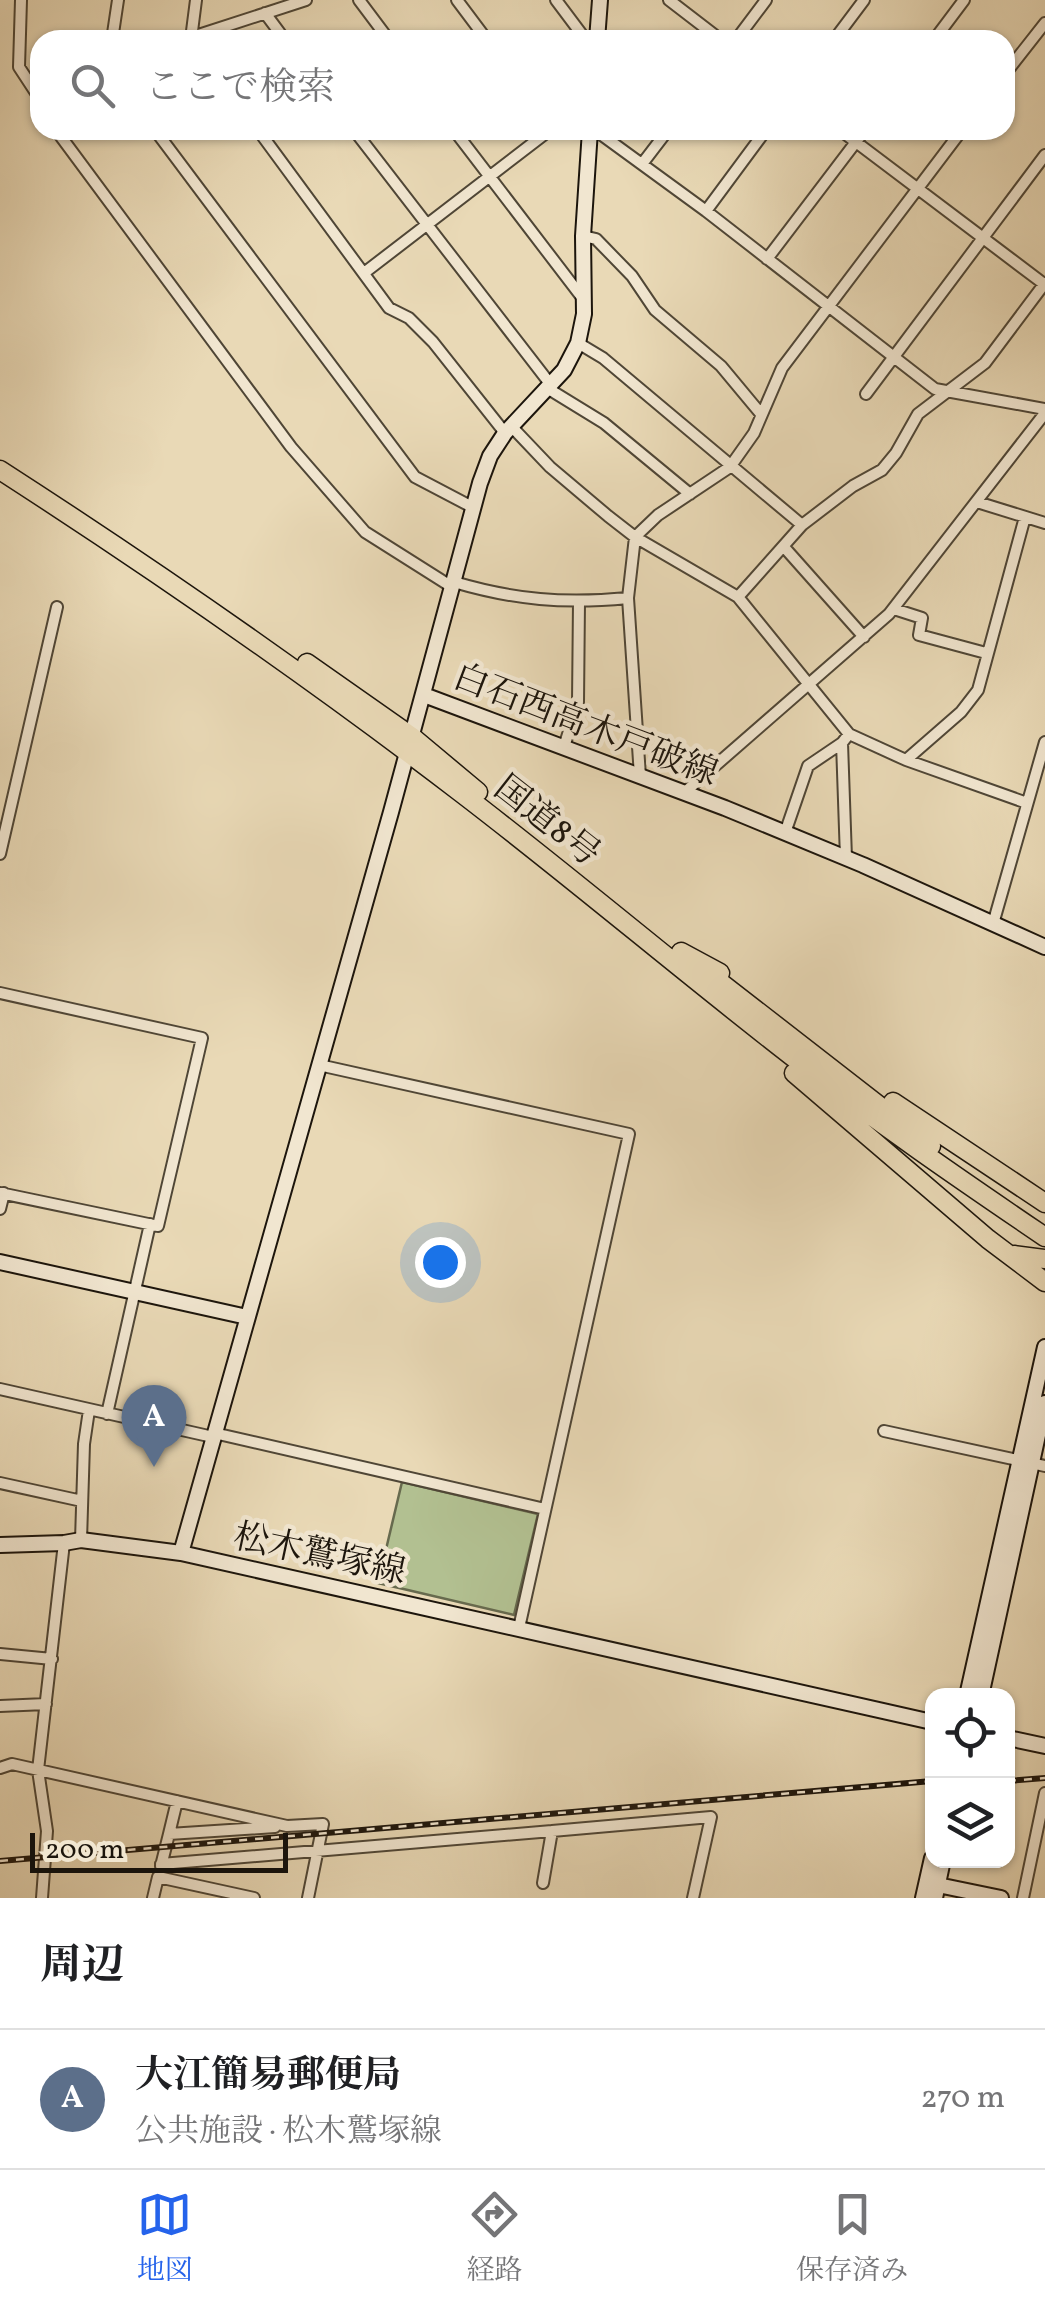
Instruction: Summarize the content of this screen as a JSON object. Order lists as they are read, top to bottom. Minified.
{"streets":{"highway":["国道8号"],"main road":["白石西高木戸破線","松木鷲塚線"]},"crossings":[["白石西高木戸破線","国道8号"],["白石西高木戸破線","松木鷲塚線"]],"scale_bar":"200 m","page":{"search":"ここで検索","pins":"A","scale":"200 m","heading":"周辺","list":[{"mark":"A","name":"大江簡易郵便局","note":"公共施設 · 松木鷲塚線","value":"270 m"}],"nav":["地図","経路","保存済み"]}}
